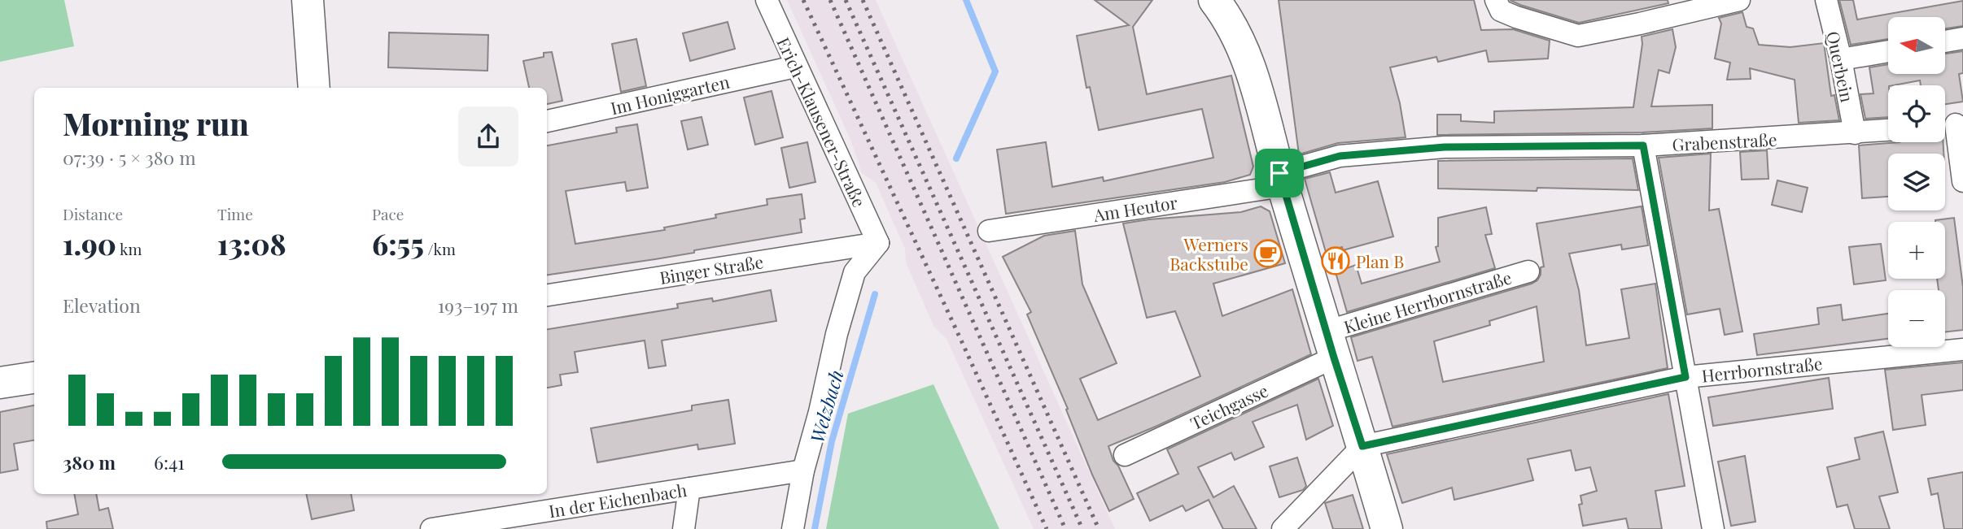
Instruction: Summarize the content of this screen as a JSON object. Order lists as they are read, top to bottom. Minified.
{"streets":{"street":["Querbein","Im Honiggarten","Erich-Klausener-Straße","Grabenstraße","Am Heutor","Binger Straße","Kleine Herrbornstraße","Herrbornstraße","Teichgasse","In der Eichenbach"]},"crossings":[["Querbein","Grabenstraße"],["Im Honiggarten","Erich-Klausener-Straße"],["Erich-Klausener-Straße","Binger Straße"],["Grabenstraße","Am Heutor"],["Kleine Herrbornstraße","Teichgasse"]],"water":["Welzbach"],"places":{"cafe":["Werners Backstube"],"restaurant":["Plan B"]},"north":"left","page":{"map_buttons":["+","−"],"heading":["Morning run","07:39 · 5 × 380 m"],"stats":[["Distance","1.90 km"],["Time","13:08"],["Pace","6:55 /km"]],"chart":["Elevation","193–197 m"],"list":[{"name":"380 m","note":"6:41"}]}}
